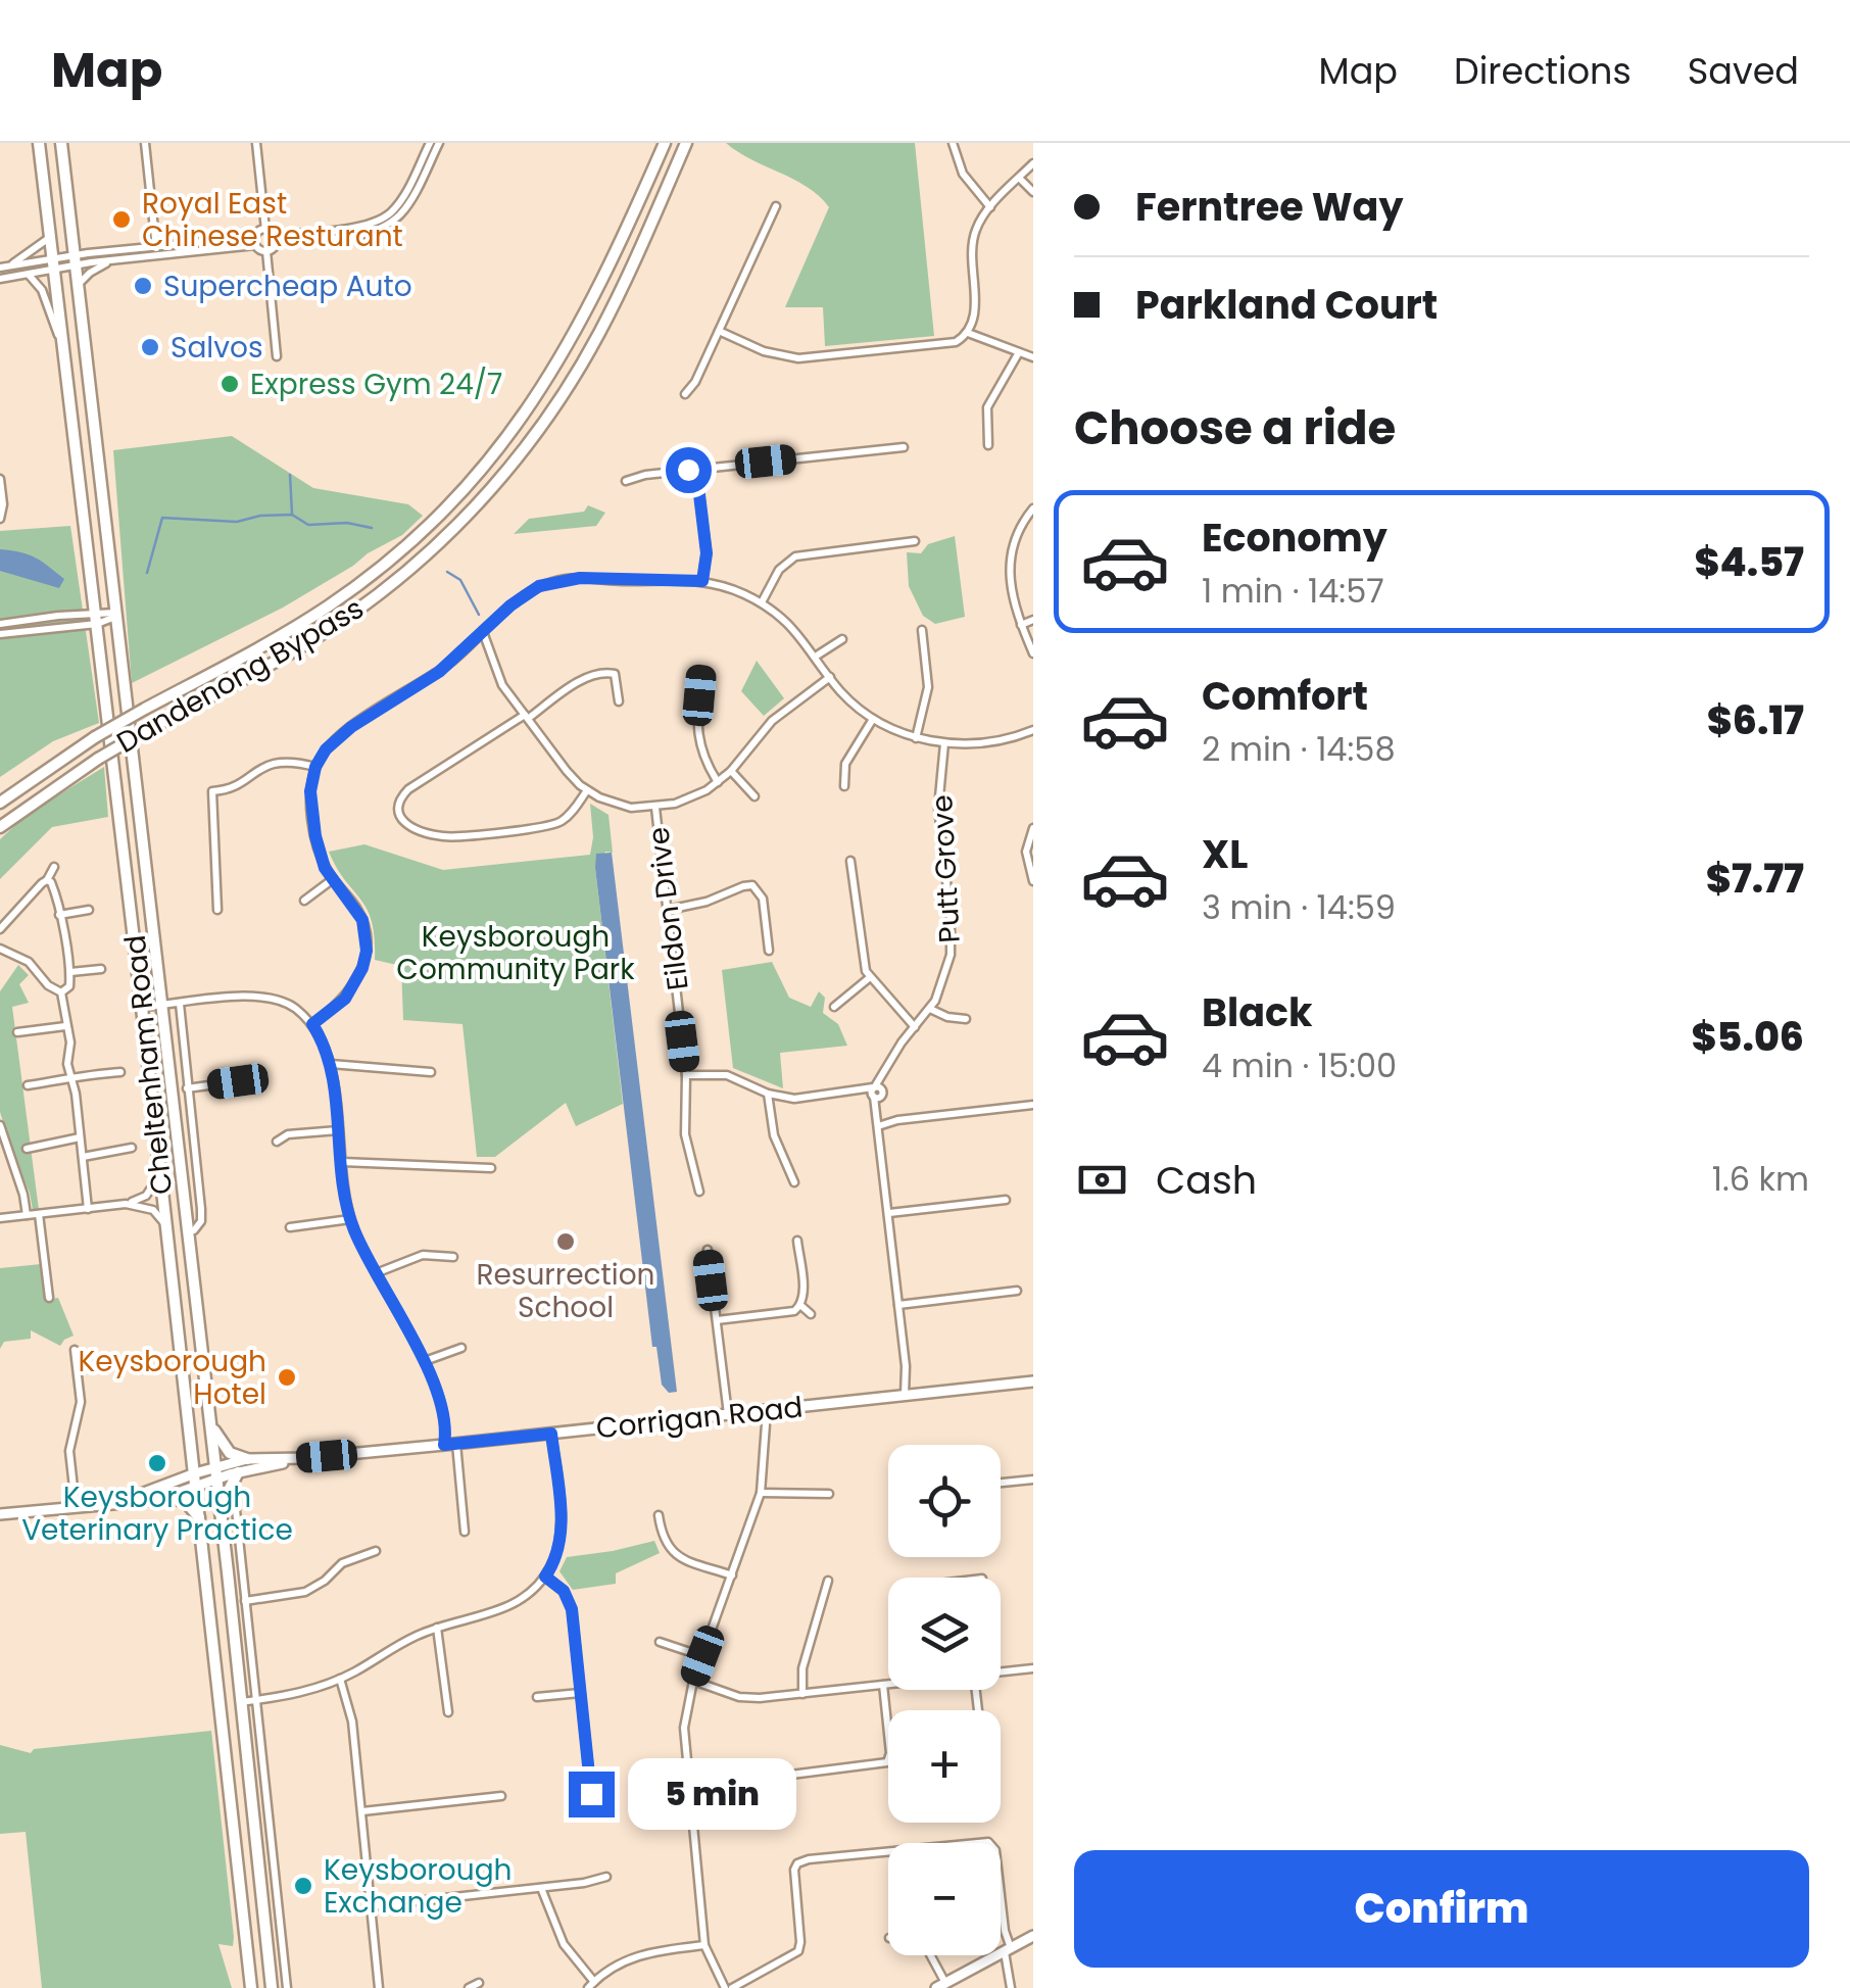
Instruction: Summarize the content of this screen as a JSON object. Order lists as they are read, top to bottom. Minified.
{"streets":{"main road":["Dandenong Bypass","Cheltenham Road","Corrigan Road"],"street":["Putt Grove","Eildon Drive"]},"crossings":[["Putt Grove","Corrigan Road"],["Cheltenham Road","Corrigan Road"]],"parks":["Keysborough Community Park"],"places":["Royal East Chinese Resturant","Supercheap Auto","Salvos","Express Gym 24/7","Resurrection School","Keysborough Hotel","Keysborough Veterinary Practice","Keysborough Exchange"],"page":{"header":"Map","nav":["Map","Directions","Saved"],"banner":["Ferntree Way","Parkland Court"],"heading":"Choose a ride","list":[{"name":"Economy","note":"1 min · 14:57","value":"$4.57"},{"name":"Comfort","note":"2 min · 14:58","value":"$6.17"},{"name":"XL","note":"3 min · 14:59","value":"$7.77"},{"name":"Black","note":"4 min · 15:00","value":"$5.06"}],"pay":["Cash","1.6 km"],"map_buttons":["+","−"],"bubble":"5 min","buttons":"Confirm"}}
